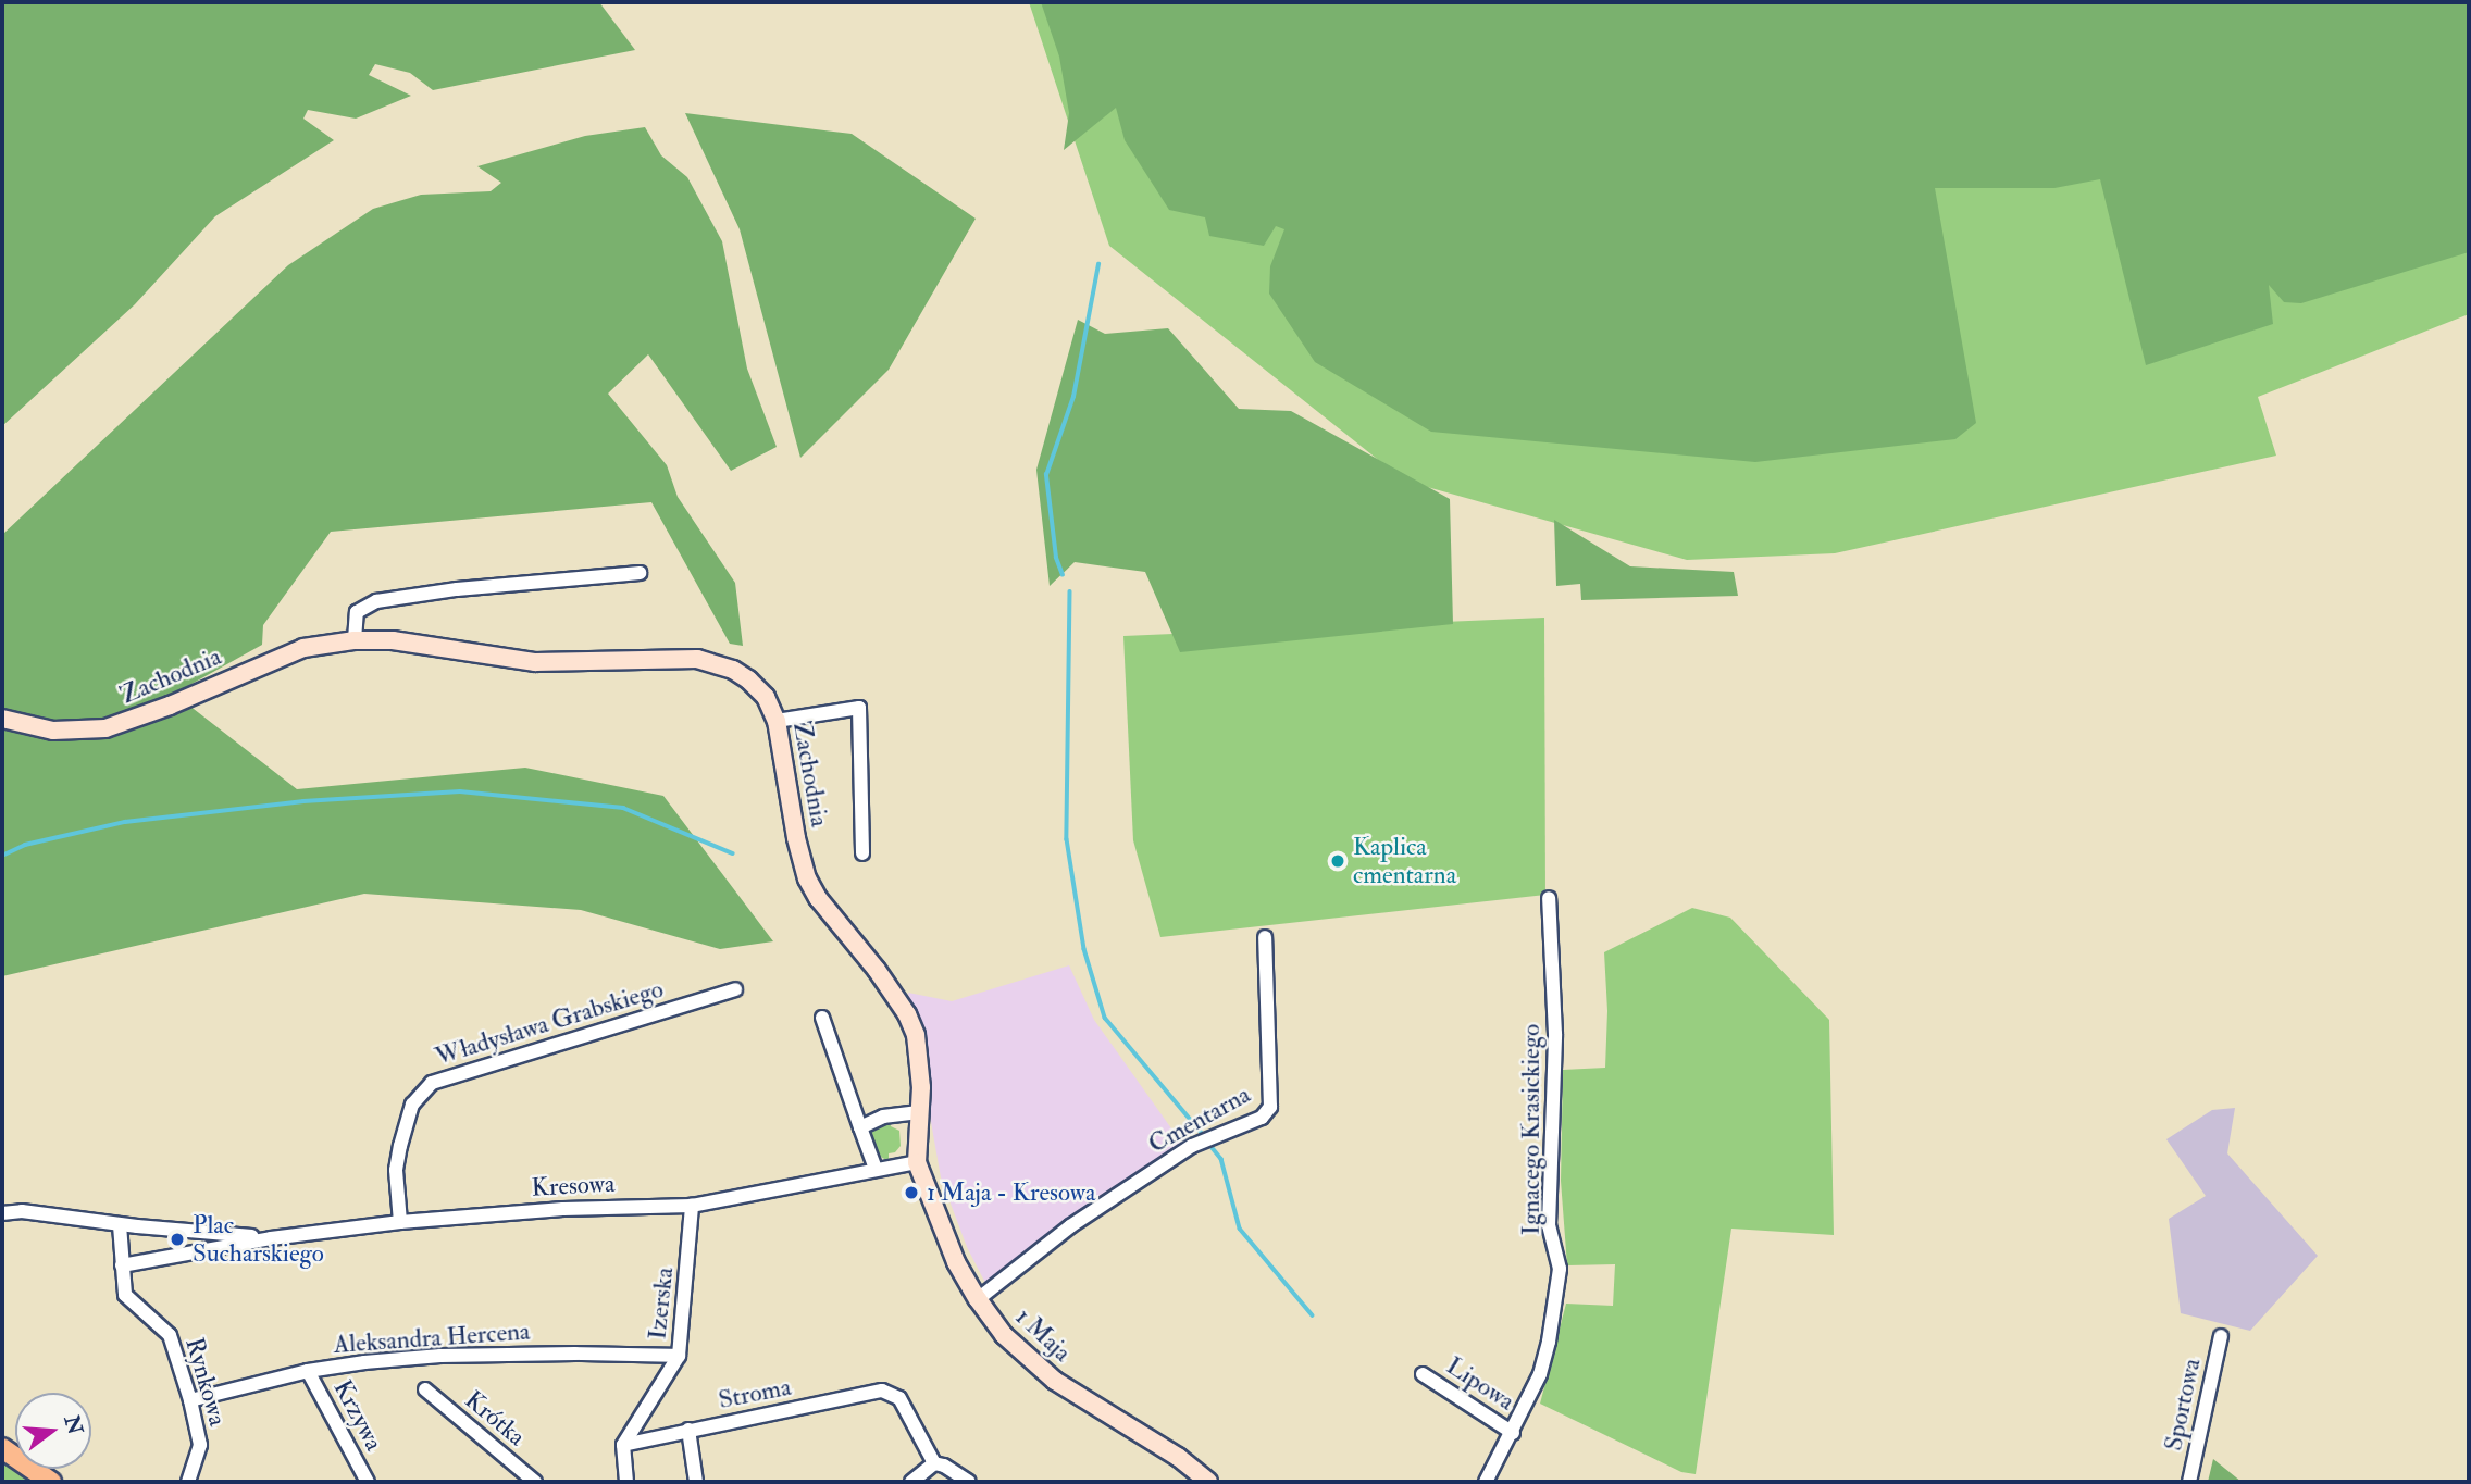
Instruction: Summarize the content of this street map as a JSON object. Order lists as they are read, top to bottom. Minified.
{"streets":{"street":["Zachodnia","Władysława Grabskiego","Cmentarna","Ignacego Krasickiego","Kresowa","Izerska","1 Maja","Aleksandra Hercena","Rynkowa","Lipowa","Stroma","Sportowa","Krzywa","Krótka"]},"crossings":[["Zachodnia","Kresowa"],["Zachodnia","1 Maja"],["Władysława Grabskiego","Kresowa"],["Cmentarna","1 Maja"],["Ignacego Krasickiego","Lipowa"],["Kresowa","Izerska"],["Kresowa","1 Maja"],["Izerska","Aleksandra Hercena"],["Izerska","Stroma"],["Aleksandra Hercena","Rynkowa"],["Aleksandra Hercena","Krzywa"]],"places":["Kaplica cmentarna","1 Maja - Kresowa","Plac Sucharskiego"],"north":"right"}
